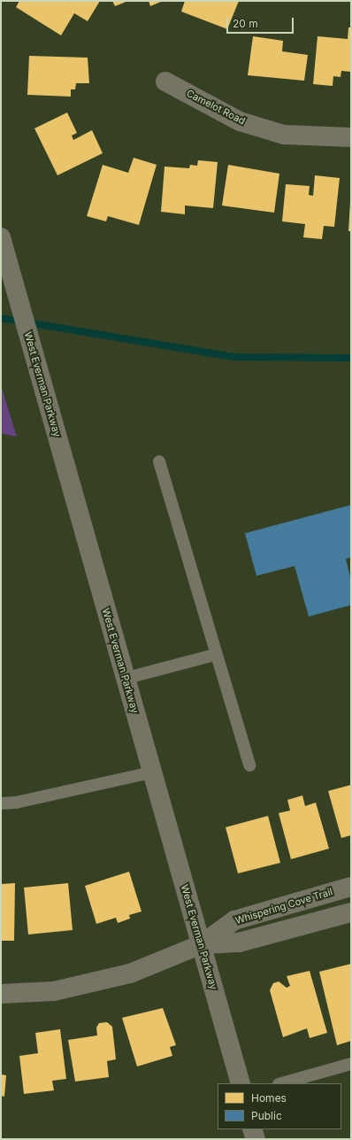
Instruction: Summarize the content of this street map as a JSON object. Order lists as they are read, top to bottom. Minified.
{"streets":{"street":["Camelot Road","West Everman Parkway","Whispering Cove Trail"]},"crossings":[["West Everman Parkway","Whispering Cove Trail"]],"legend":["Homes","Public"],"scale_bar":"20 m"}
